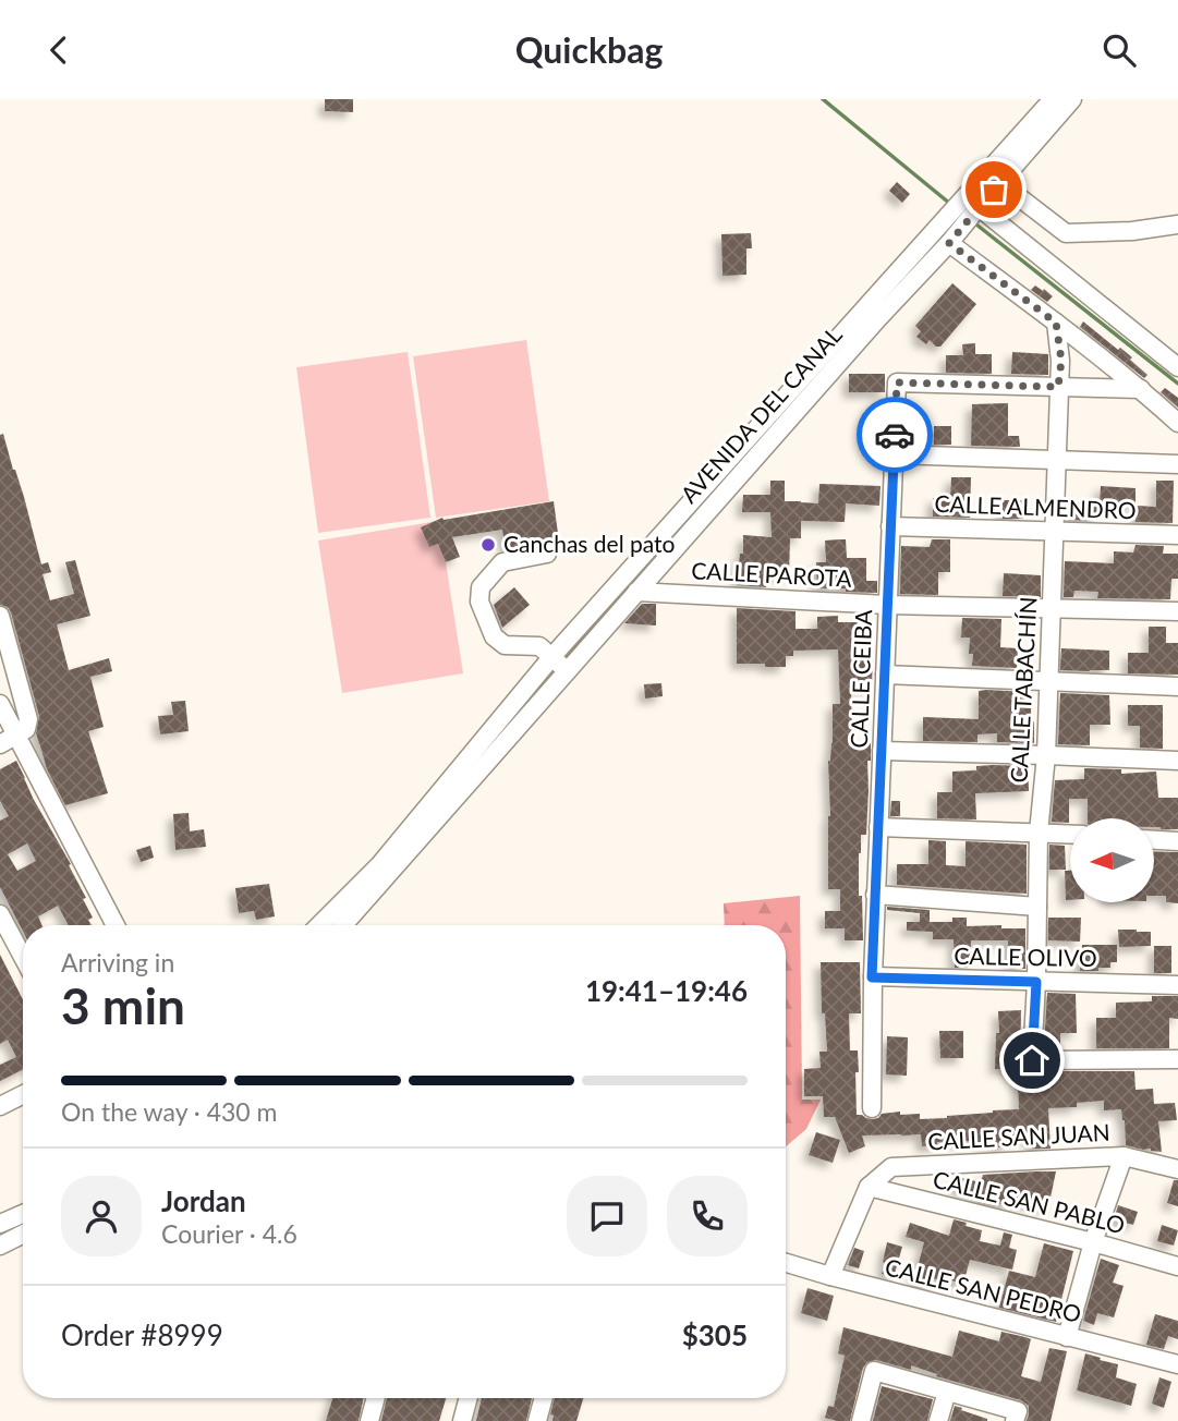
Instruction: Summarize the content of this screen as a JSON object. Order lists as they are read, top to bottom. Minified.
{"streets":{"street":["AVENIDA DEL CANAL","CALLE ALMENDRO","CALLE PAROTA","CALLE CEIBA","CALLE TABACHÍN","CALLE OLIVO","CALLE SAN JUAN","CALLE SAN PABLO","CALLE SAN PEDRO"]},"crossings":[["AVENIDA DEL CANAL","CALLE PAROTA"],["CALLE ALMENDRO","CALLE CEIBA"],["CALLE ALMENDRO","CALLE TABACHÍN"],["CALLE PAROTA","CALLE CEIBA"],["CALLE PAROTA","CALLE TABACHÍN"],["CALLE CEIBA","CALLE TABACHÍN"],["CALLE CEIBA","CALLE OLIVO"],["CALLE TABACHÍN","CALLE OLIVO"],["CALLE SAN JUAN","CALLE SAN PABLO"]],"places":["Canchas del pato"],"north":"left","page":{"header":"Quickbag","heading":["3 min","Arriving in","19:41–19:46"],"panel":["Jordan","Courier · 4.6","Order #8999","$305"],"bar":"On the way · 430 m"}}
